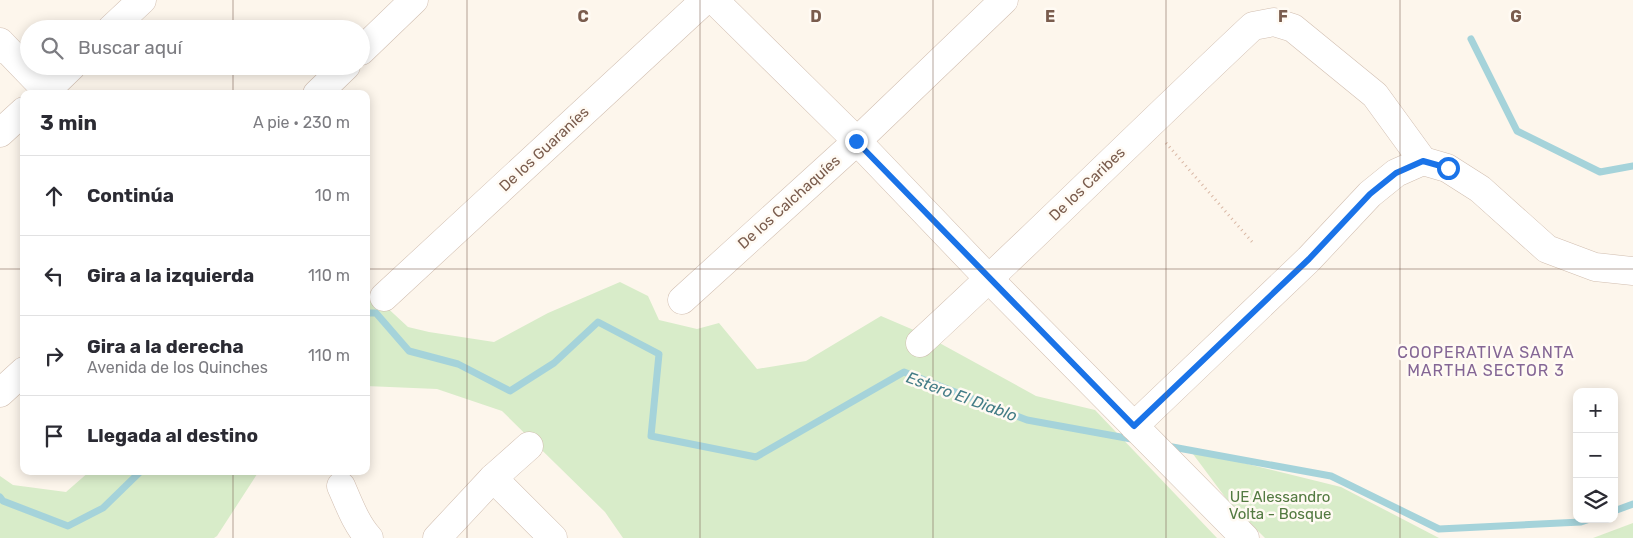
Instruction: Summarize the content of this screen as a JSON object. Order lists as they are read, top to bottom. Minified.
{"streets":{"street":["De los Guaraníes","De los Caribes","De los Calchaquíes"]},"districts":["COOPERATIVA SANTA MARTHA SECTOR 3"],"water":["Estero El Diablo"],"parks":["UE Alessandro Volta - Bosque"],"page":{"search":"Buscar aquí","heading":["3 min","A pie · 230 m"],"list":[["Continúa","10 m"],["Gira a la izquierda","110 m"],["Gira a la derecha","Avenida de los Quinches","110 m"],"Llegada al destino"],"map_buttons":["+","−"]},"grid":{"columns":["C","D","E","F","G"]}}
